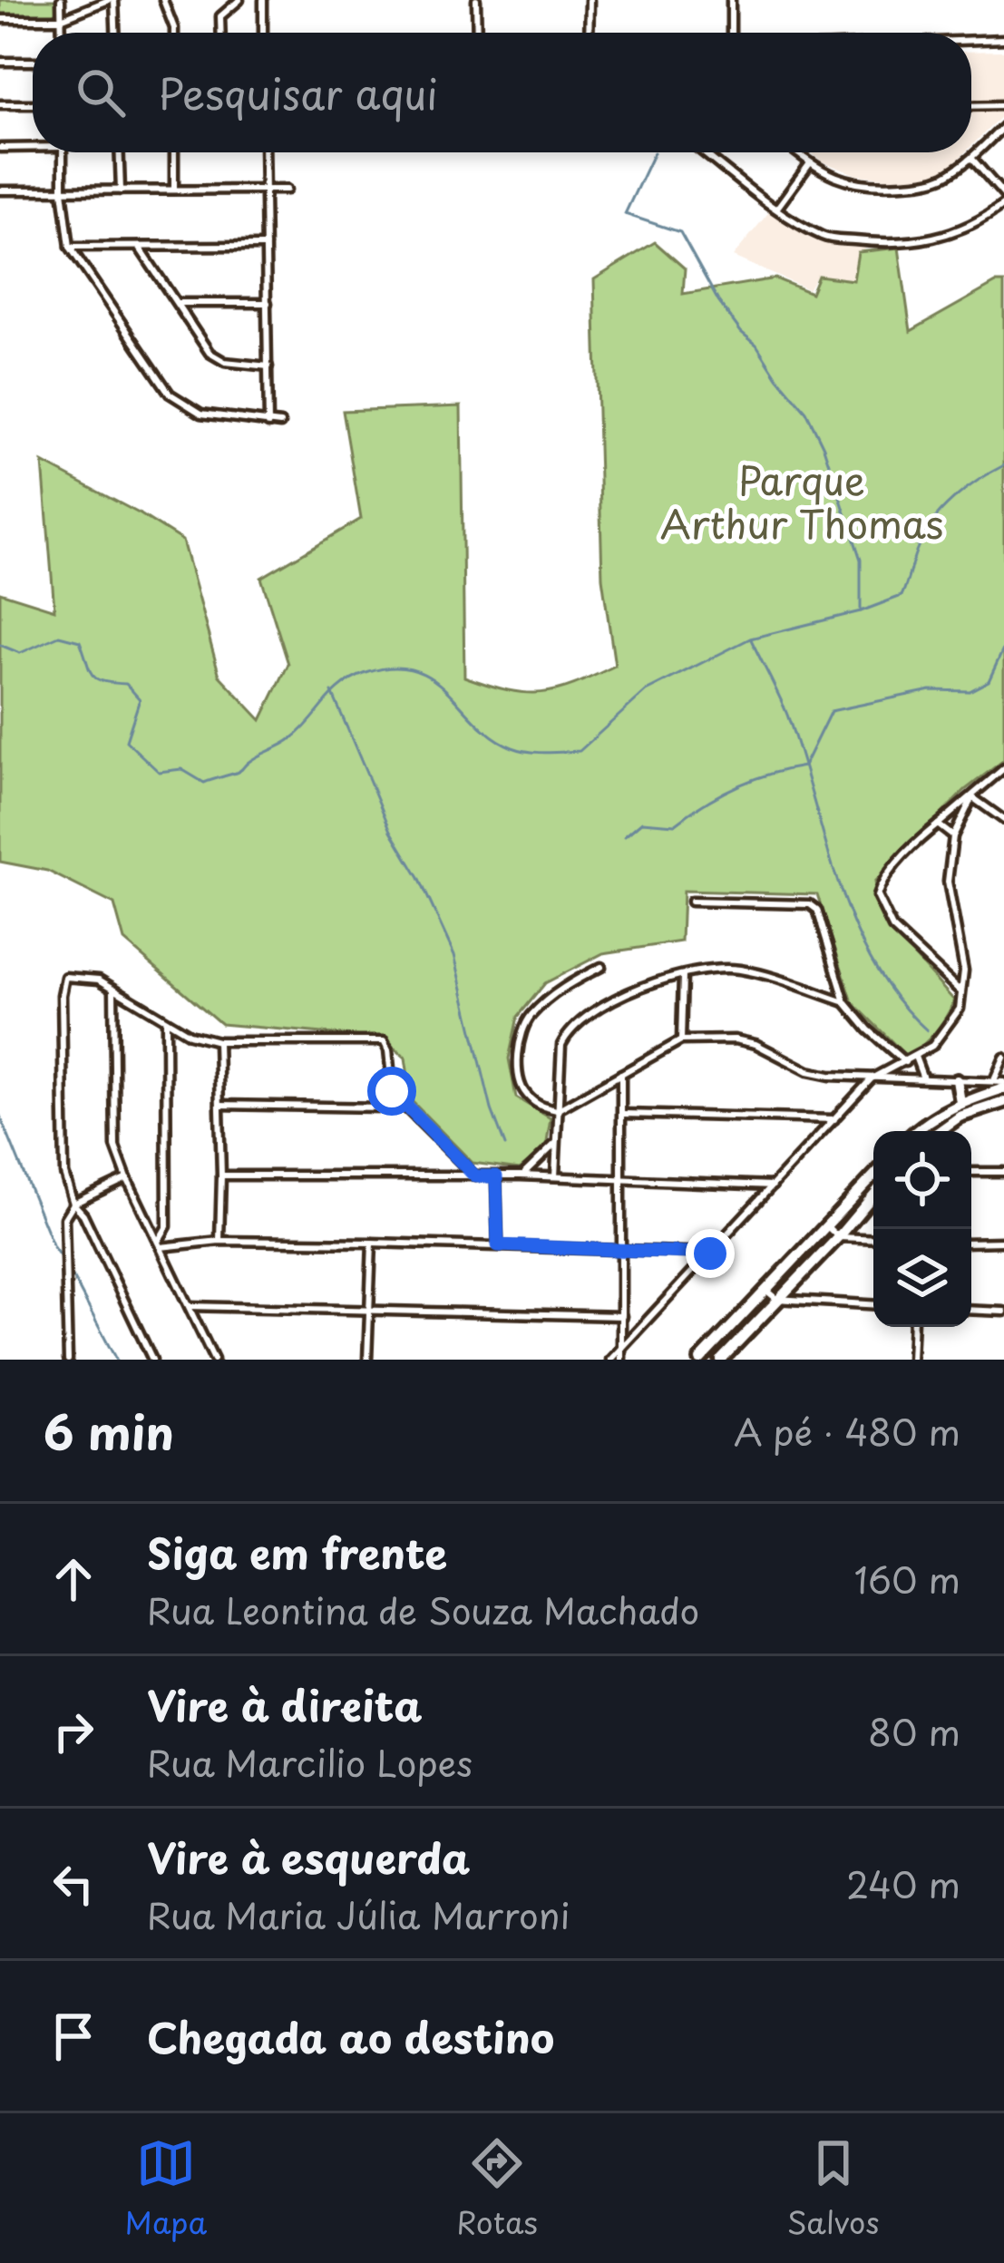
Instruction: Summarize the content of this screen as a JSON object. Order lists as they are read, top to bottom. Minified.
{"parks":["Parque Arthur Thomas"],"page":{"search":"Pesquisar aqui","heading":["6 min","A pé · 480 m"],"list":[["Siga em frente","Rua Leontina de Souza Machado","160 m"],["Vire à direita","Rua Marcilio Lopes","80 m"],["Vire à esquerda","Rua Maria Júlia Marroni","240 m"],"Chegada ao destino"],"nav":["Mapa","Rotas","Salvos"]}}
